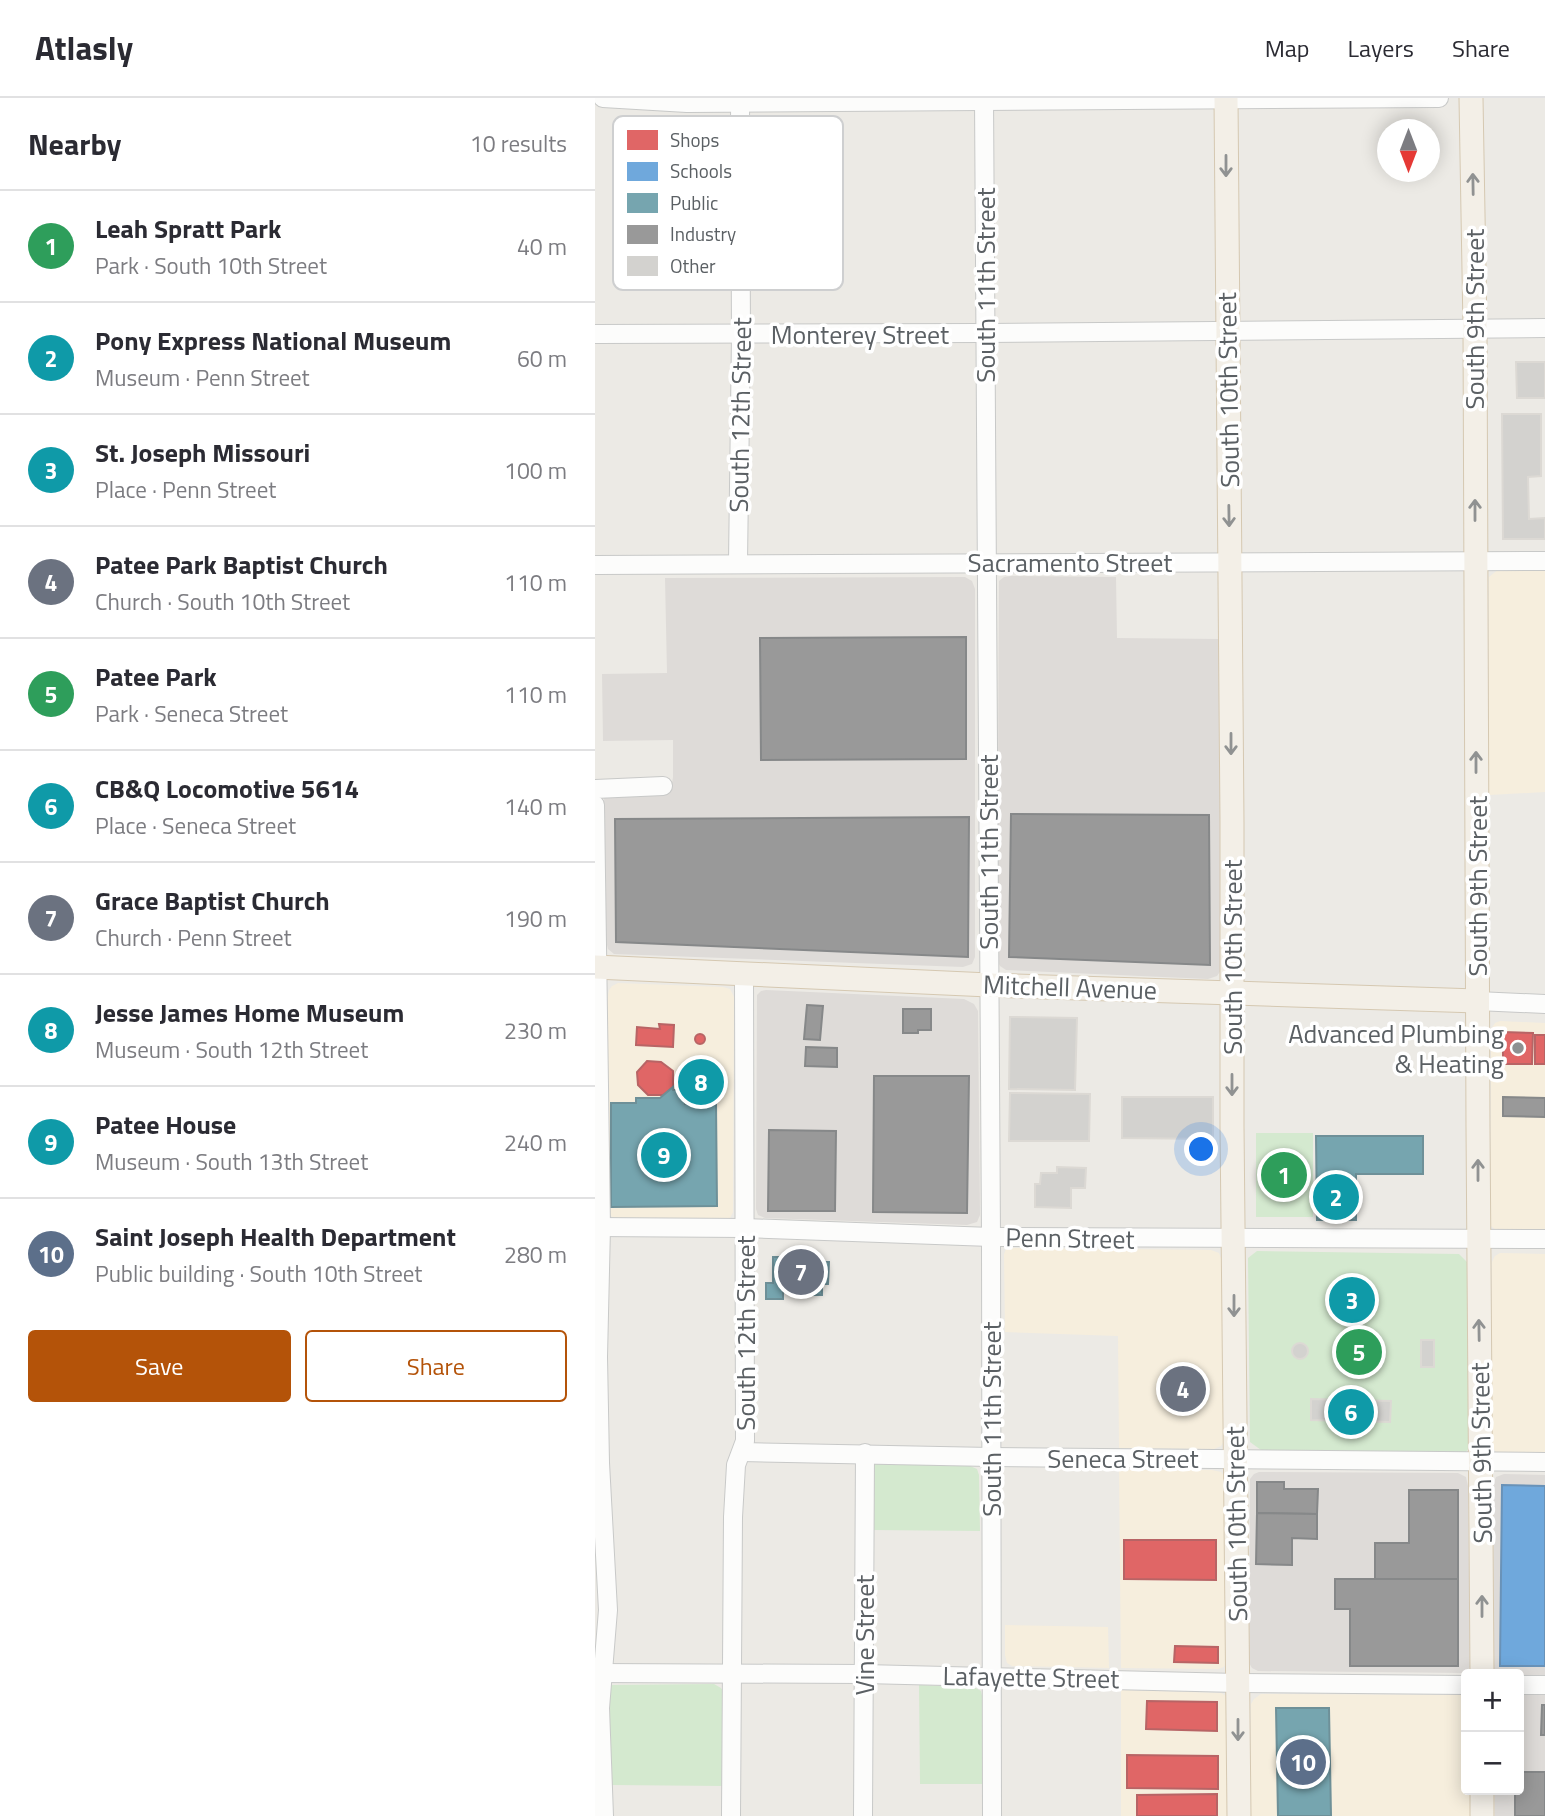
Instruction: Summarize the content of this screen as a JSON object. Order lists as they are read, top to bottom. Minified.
{"streets":{"main road":["South 9th Street","South 10th Street","Mitchell Avenue"],"street":["South 11th Street","Monterey Street","South 12th Street","Sacramento Street","Penn Street","Seneca Street","Vine Street","Lafayette Street"]},"crossings":[["South 11th Street","Monterey Street"],["South 11th Street","Sacramento Street"],["South 11th Street","Mitchell Avenue"],["South 11th Street","Penn Street"],["South 11th Street","Seneca Street"],["South 11th Street","Lafayette Street"],["South 9th Street","Monterey Street"],["South 9th Street","Sacramento Street"],["South 9th Street","Mitchell Avenue"],["South 9th Street","Penn Street"],["South 9th Street","Seneca Street"],["Monterey Street","South 10th Street"],["Monterey Street","South 12th Street"],["South 10th Street","Sacramento Street"],["South 10th Street","Mitchell Avenue"],["South 10th Street","Penn Street"],["South 10th Street","Seneca Street"],["South 10th Street","Lafayette Street"],["South 12th Street","Sacramento Street"],["South 12th Street","Mitchell Avenue"],["South 12th Street","Penn Street"],["South 12th Street","Seneca Street"],["South 12th Street","Lafayette Street"],["Seneca Street","Vine Street"],["Vine Street","Lafayette Street"]],"one_way":["South 9th Street","South 10th Street"],"places":["Advanced Plumbing & Heating"],"legend":["Shops","Schools","Public","Industry","Other"],"north":"bottom","page":{"header":"Atlasly","nav":["Map","Layers","Share"],"heading":["Nearby","10 results"],"list":[{"mark":"1","name":"Leah Spratt Park","note":"Park · South 10th Street","value":"40 m"},{"mark":"2","name":"Pony Express National Museum","note":"Museum · Penn Street","value":"60 m"},{"mark":"3","name":"St. Joseph Missouri","note":"Place · Penn Street","value":"100 m"},{"mark":"4","name":"Patee Park Baptist Church","note":"Church · South 10th Street","value":"110 m"},{"mark":"5","name":"Patee Park","note":"Park · Seneca Street","value":"110 m"},{"mark":"6","name":"CB&Q Locomotive 5614","note":"Place · Seneca Street","value":"140 m"},{"mark":"7","name":"Grace Baptist Church","note":"Church · Penn Street","value":"190 m"},{"mark":"8","name":"Jesse James Home Museum","note":"Museum · South 12th Street","value":"230 m"},{"mark":"9","name":"Patee House","note":"Museum · South 13th Street","value":"240 m"},{"mark":"10","name":"Saint Joseph Health Department","note":"Public building · South 10th Street","value":"280 m"}],"pins":["8","9","1","2","7","3","5","4","6","10"],"buttons":["Save","Share"],"map_buttons":["+","−"]}}
